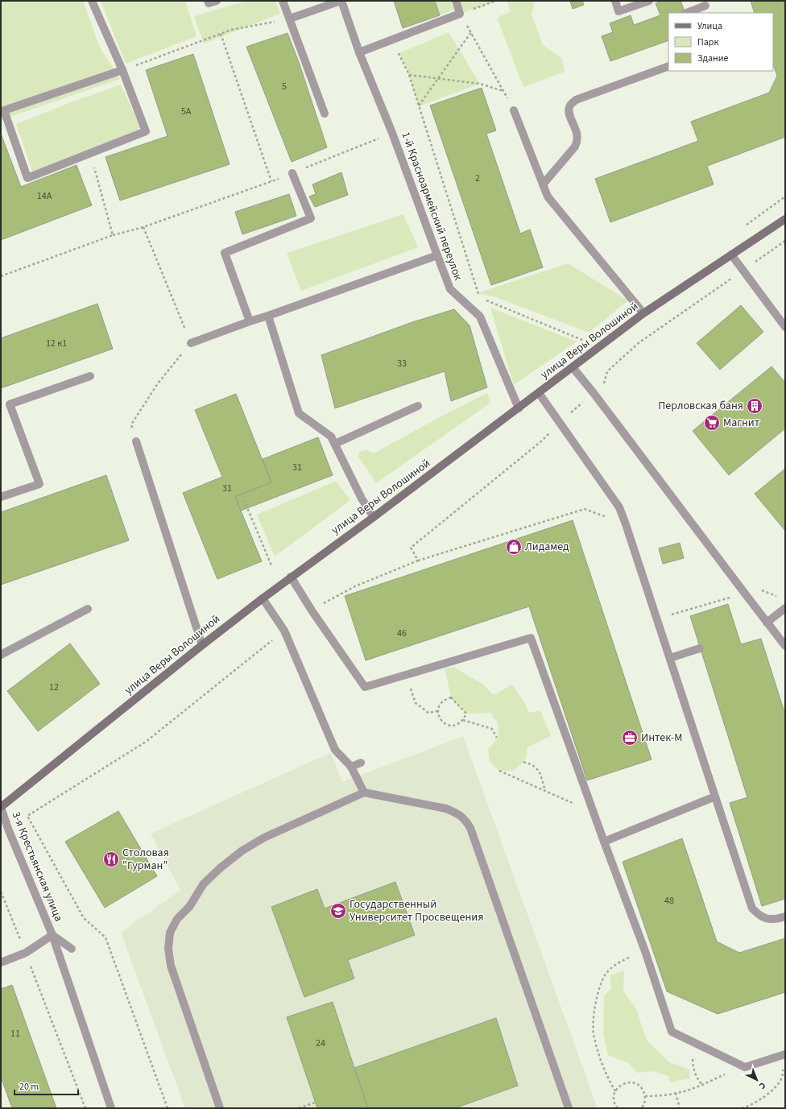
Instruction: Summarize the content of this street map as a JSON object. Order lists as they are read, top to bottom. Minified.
{"streets":{"street":["1-й Красноармейский переулок","улица Веры Волошиной","3-я Крестьянская улица"]},"crossings":[["1-й Красноармейский переулок","улица Веры Волошиной"],["улица Веры Волошиной","3-я Крестьянская улица"]],"places":{"building":["Перловская баня"],"supermarket":["Магнит"],"shop":["Лидамед"],"office":["Интек-М"],"restaurant":["Столовая \"Гурман\""],"school or university":["Государственный Университет Просвещения"]},"house_numbers":["5","5А","2","14А","12 к1","33","31","31","46","12","48","11","24"],"legend":["Улица","Парк","Здание"],"scale_bar":"20 m","north":"bottom right"}
